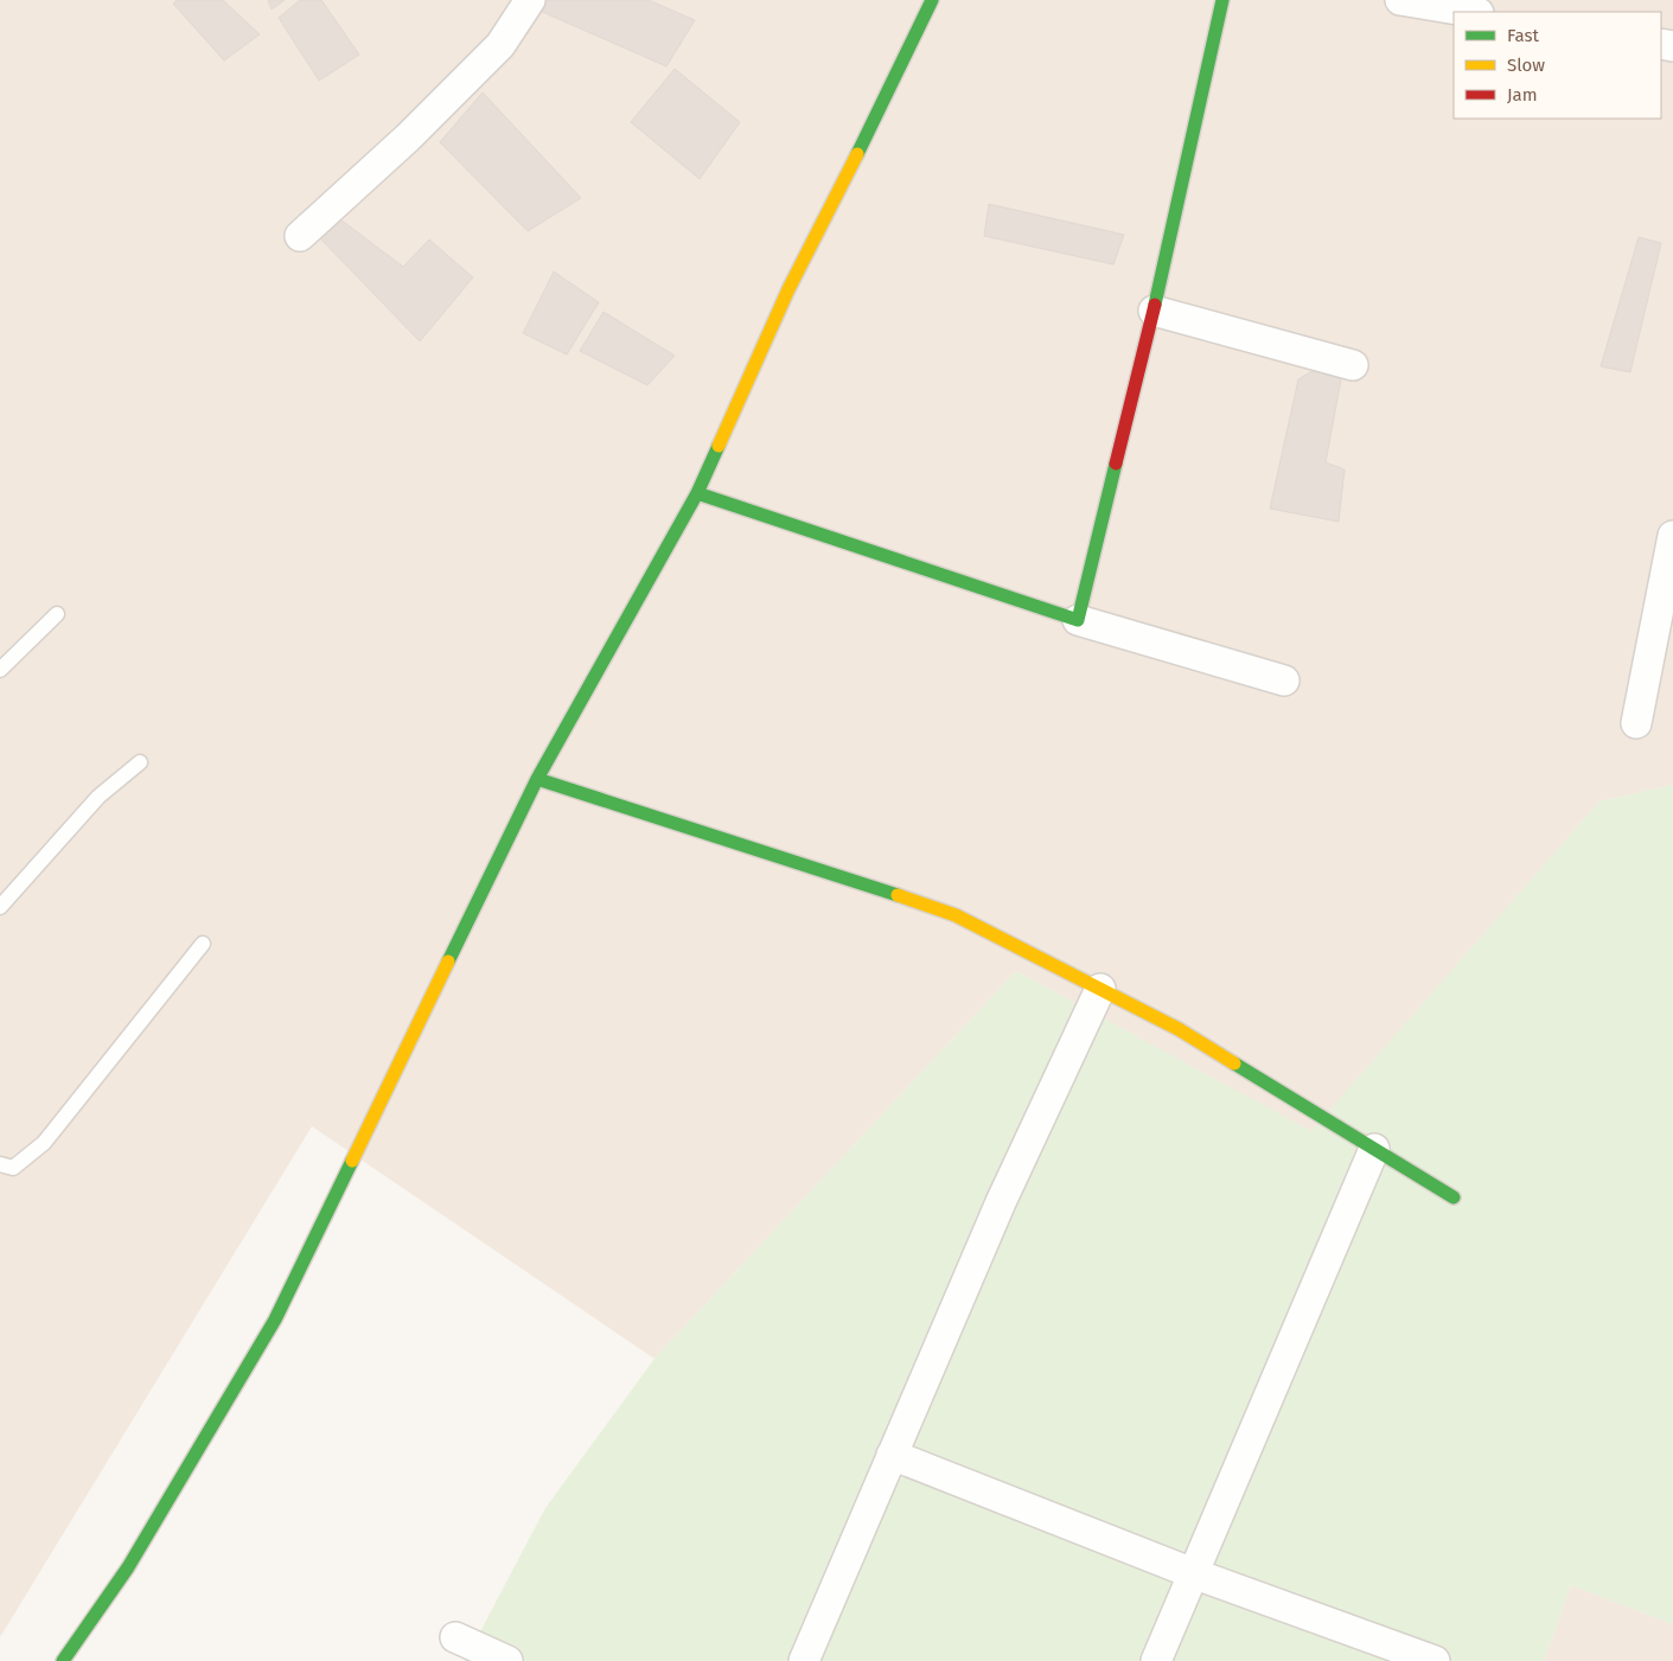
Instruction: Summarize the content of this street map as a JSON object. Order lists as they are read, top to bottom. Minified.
{"legend":["Fast","Slow","Jam"]}
